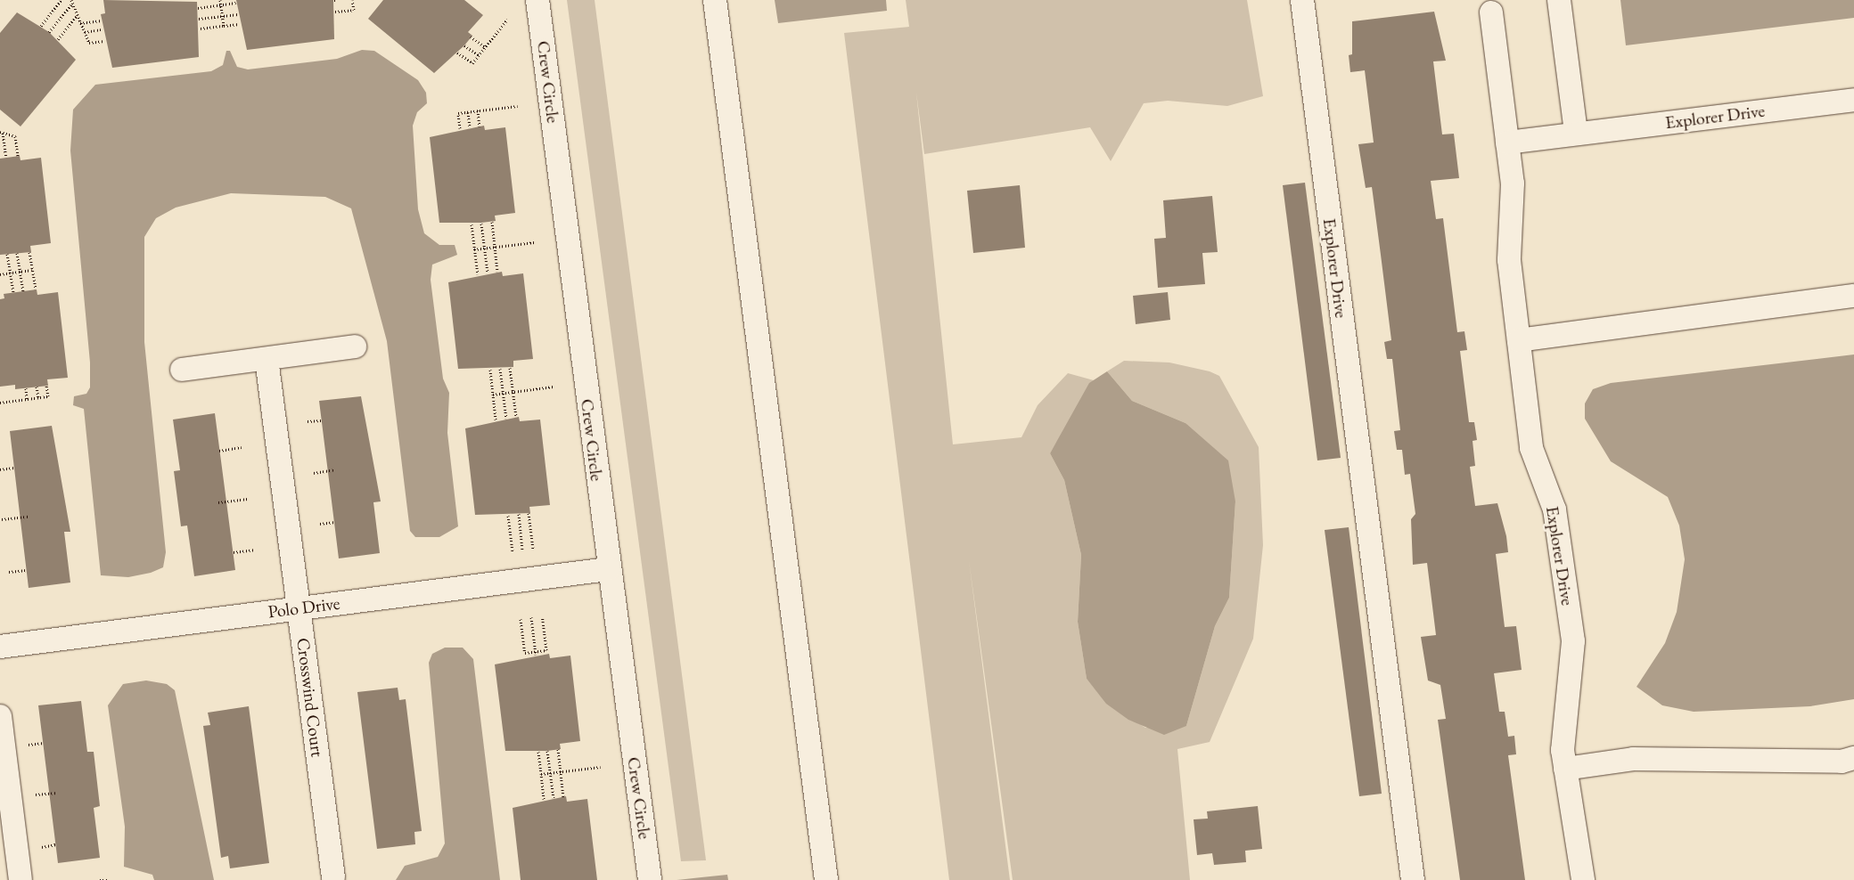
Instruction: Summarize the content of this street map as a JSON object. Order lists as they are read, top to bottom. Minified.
{"streets":{"street":["Crew Circle","Explorer Drive","Polo Drive","Crosswind Court"]},"crossings":[["Crew Circle","Polo Drive"],["Polo Drive","Crosswind Court"]]}
